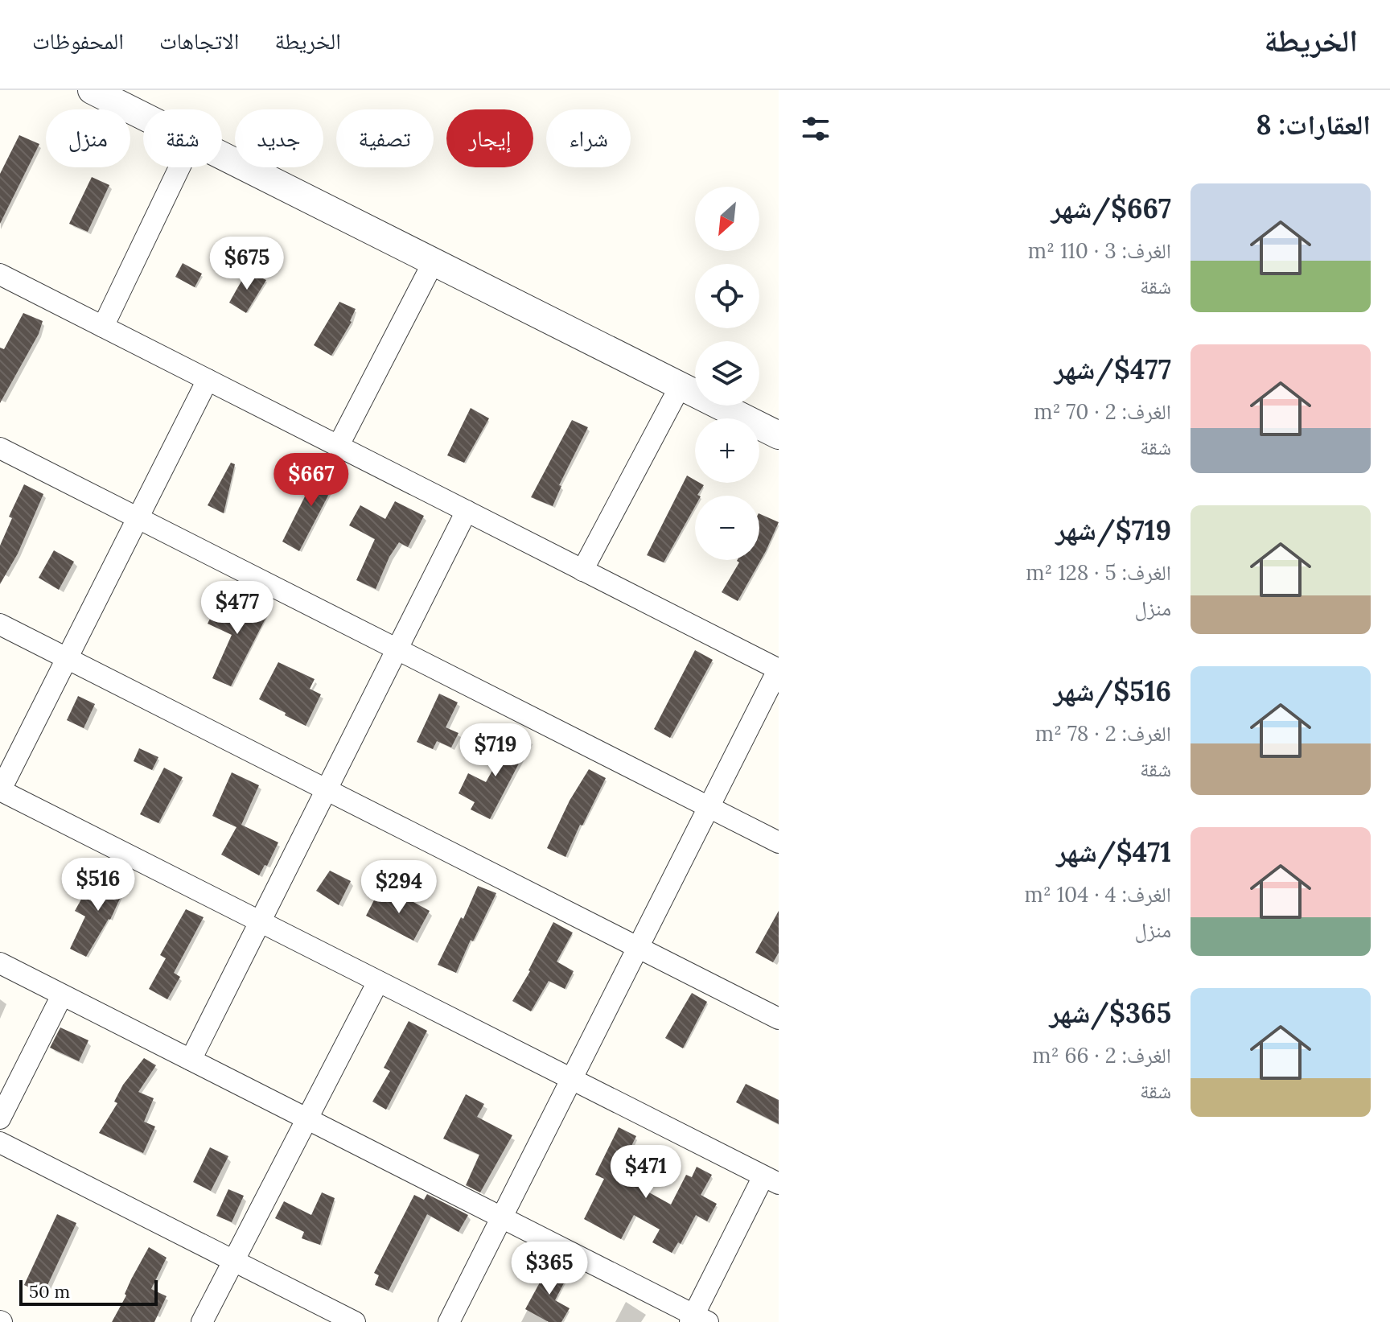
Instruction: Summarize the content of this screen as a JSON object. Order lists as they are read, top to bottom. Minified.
{"scale_bar":"50 m","north":"bottom left","page":{"header":"الخريطة","nav":["الخريطة","الاتجاهات","المحفوظات"],"heading":"العقارات: 8","chip":["شراء","إيجار","تصفية","جديد","شقة","منزل"],"list":[{"name":"$667/شهر","note":"الغرف: 3 · 110 m² · شقة"},{"name":"$477/شهر","note":"الغرف: 2 · 70 m² · شقة"},{"name":"$719/شهر","note":"الغرف: 5 · 128 m² · منزل"},{"name":"$516/شهر","note":"الغرف: 2 · 78 m² · شقة"},{"name":"$471/شهر","note":"الغرف: 4 · 104 m² · منزل"},{"name":"$365/شهر","note":"الغرف: 2 · 66 m² · شقة"}],"map_buttons":["+","−"],"price":["$675","$667","$477","$719","$516","$294","$471","$365"],"scale":"50 m"}}
